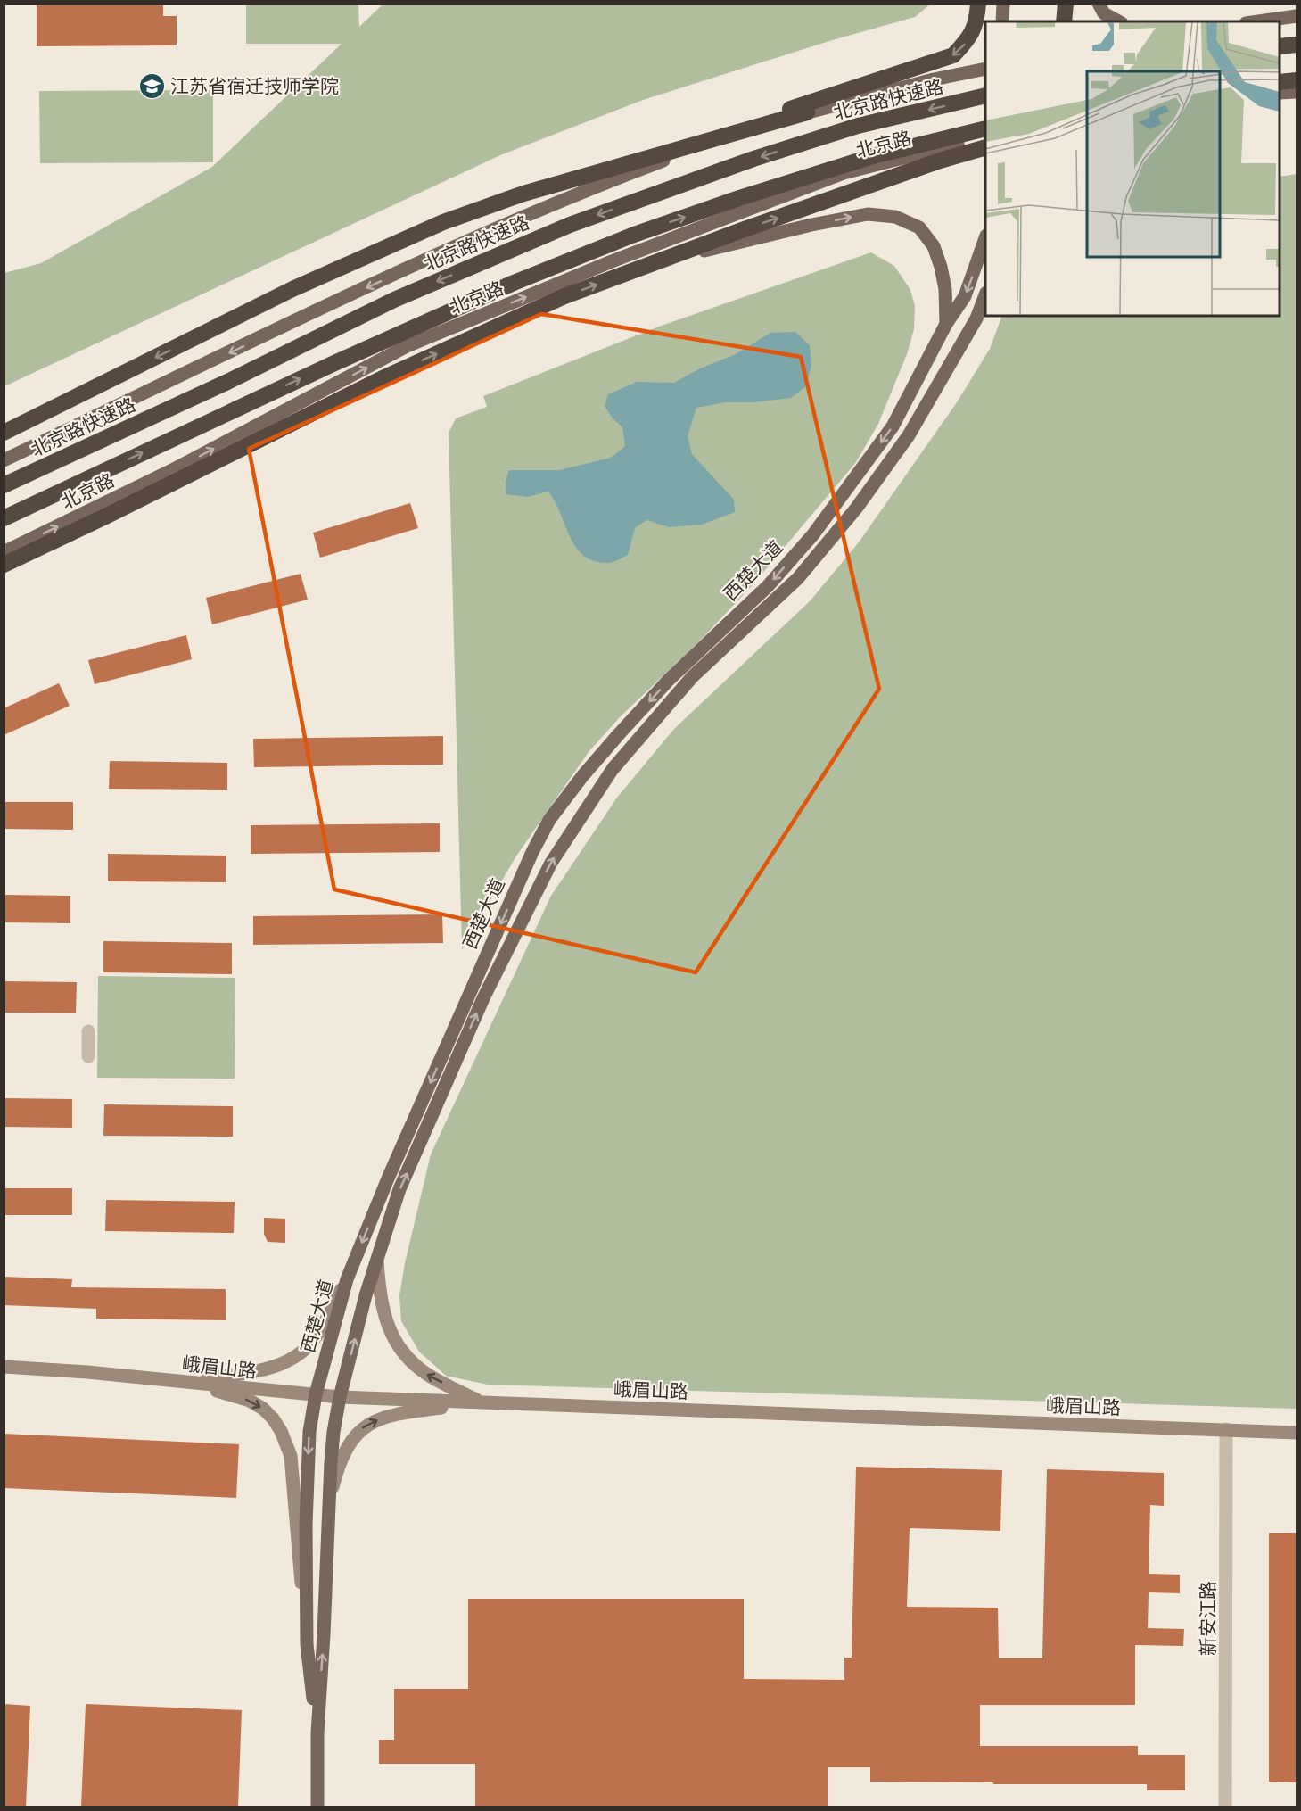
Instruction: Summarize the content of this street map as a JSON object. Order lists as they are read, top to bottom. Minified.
{"streets":{"highway":["北京路快速路"],"main road":["北京路","西楚大道"],"street":["峨眉山路","新安江路"]},"crossings":[["西楚大道","峨眉山路"],["峨眉山路","新安江路"]],"places":{"school or university":["江苏省宿迁技师学院"]}}
